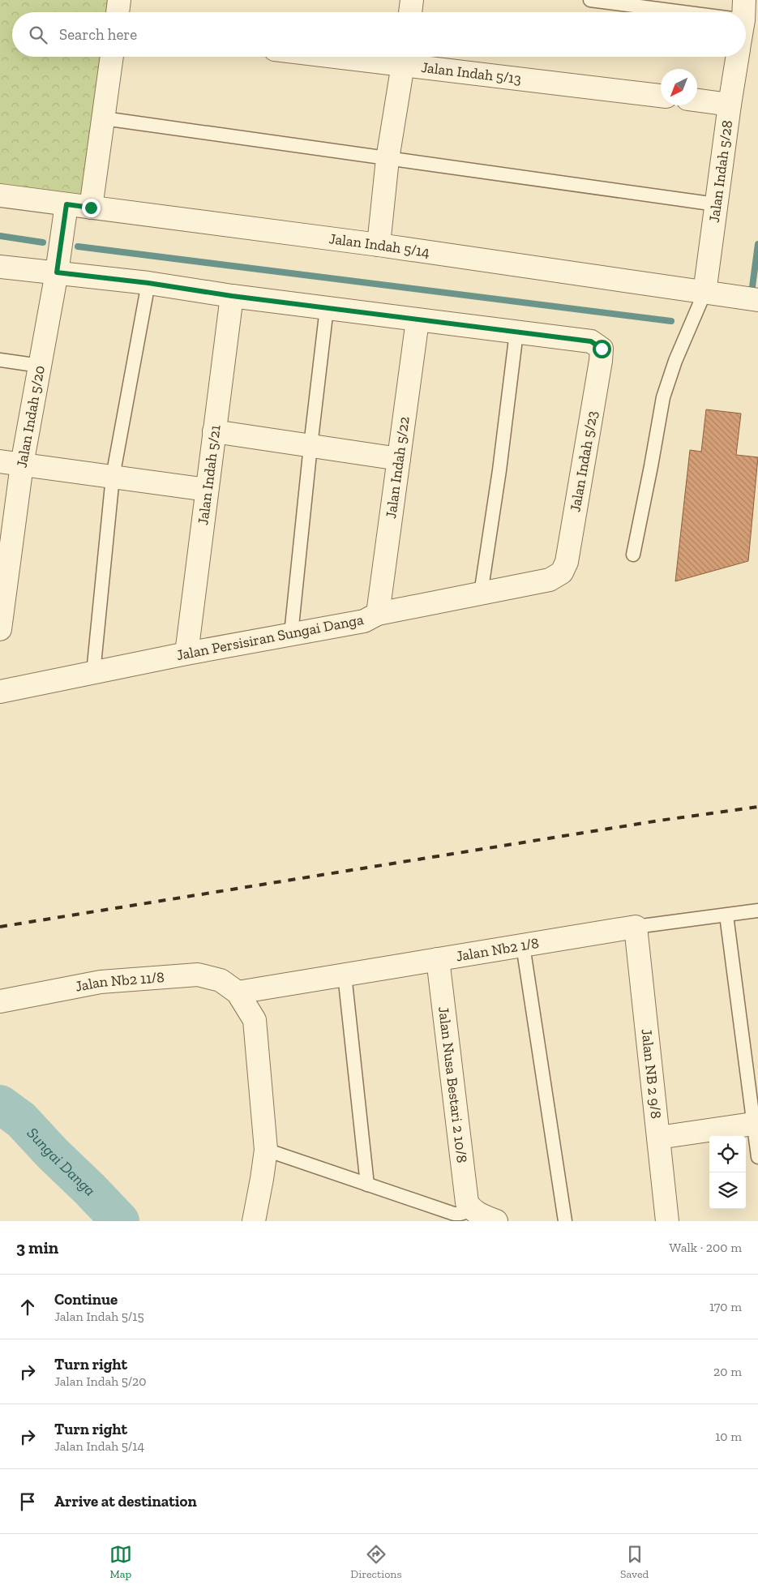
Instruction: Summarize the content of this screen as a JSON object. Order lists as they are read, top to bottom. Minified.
{"streets":{"street":["Jalan Indah 5/13","Jalan Indah 5/28","Jalan Indah 5/14","Jalan Indah 5/20","Jalan Indah 5/23","Jalan Indah 5/22","Jalan Indah 5/21","Jalan Persisiran Sungai Danga","Jalan Nb2 1/8","Jalan Nb2 11/8","Jalan NB 2 9/8","Jalan Nusa Bestari 2 10/8"]},"crossings":[["Jalan Indah 5/28","Jalan Indah 5/14"],["Jalan Indah 5/14","Jalan Indah 5/20"],["Jalan Indah 5/23","Jalan Persisiran Sungai Danga"],["Jalan Indah 5/22","Jalan Persisiran Sungai Danga"],["Jalan Indah 5/21","Jalan Persisiran Sungai Danga"],["Jalan Nb2 1/8","Jalan Nb2 11/8"],["Jalan Nb2 1/8","Jalan NB 2 9/8"],["Jalan Nb2 1/8","Jalan Nusa Bestari 2 10/8"]],"water":["Sungai Danga"],"north":"bottom left","page":{"search":"Search here","heading":["3 min","Walk · 200 m"],"list":[["Continue","Jalan Indah 5/15","170 m"],["Turn right","Jalan Indah 5/20","20 m"],["Turn right","Jalan Indah 5/14","10 m"],"Arrive at destination"],"nav":["Map","Directions","Saved"]}}
